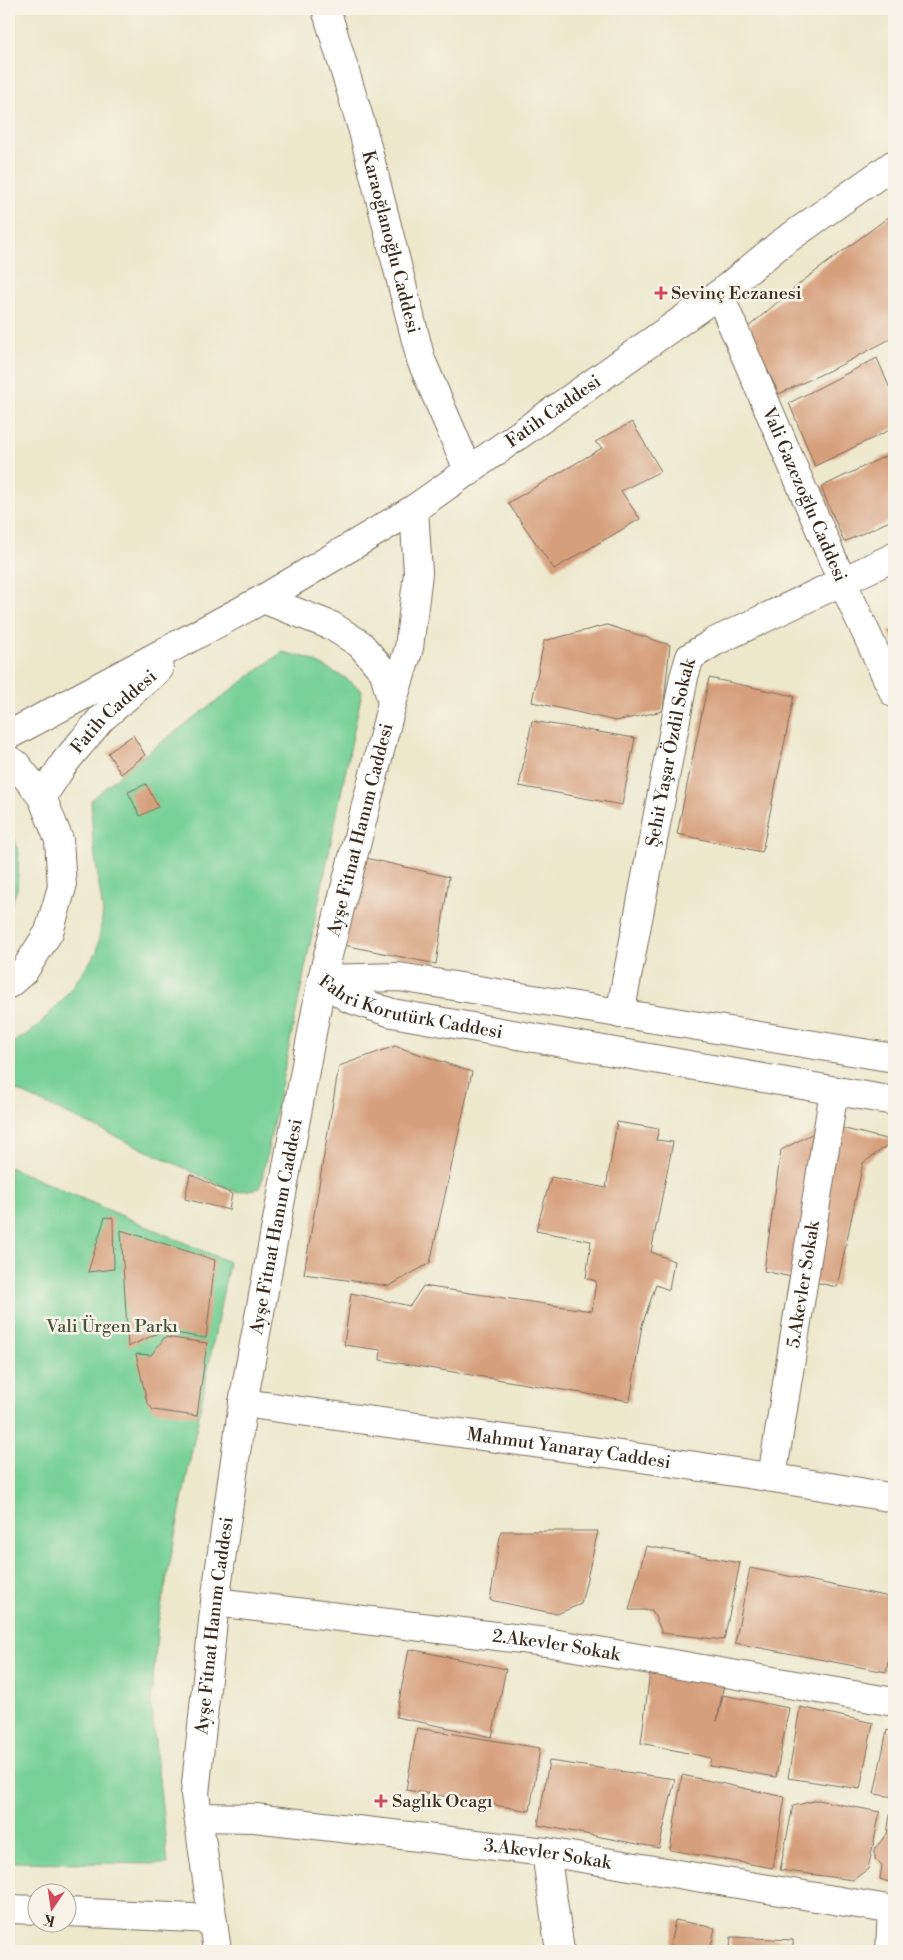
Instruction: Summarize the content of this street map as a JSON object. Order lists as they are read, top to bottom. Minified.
{"streets":{"street":["Karaoğlanoğlu Caddesi","Fatih Caddesi","Vali Gazezoğlu Caddesi","Şehit Yaşar Özdil Sokak","Ayşe Fitnat Hanım Caddesi","Fahri Korutürk Caddesi","5.Akevler Sokak","Mahmut Yanaray Caddesi","2.Akevler Sokak","3.Akevler Sokak"]},"crossings":[["Karaoğlanoğlu Caddesi","Fatih Caddesi"],["Fatih Caddesi","Vali Gazezoğlu Caddesi"],["Fatih Caddesi","Ayşe Fitnat Hanım Caddesi"],["Vali Gazezoğlu Caddesi","Şehit Yaşar Özdil Sokak"],["Şehit Yaşar Özdil Sokak","Fahri Korutürk Caddesi"],["Ayşe Fitnat Hanım Caddesi","Fahri Korutürk Caddesi"],["Ayşe Fitnat Hanım Caddesi","Mahmut Yanaray Caddesi"],["Ayşe Fitnat Hanım Caddesi","2.Akevler Sokak"],["Ayşe Fitnat Hanım Caddesi","3.Akevler Sokak"],["Fahri Korutürk Caddesi","5.Akevler Sokak"],["5.Akevler Sokak","Mahmut Yanaray Caddesi"]],"parks":["Vali Ürgen Parkı"],"places":{"health":["Sevinç Eczanesi","Saglık Ocagı"]},"north":"bottom"}
